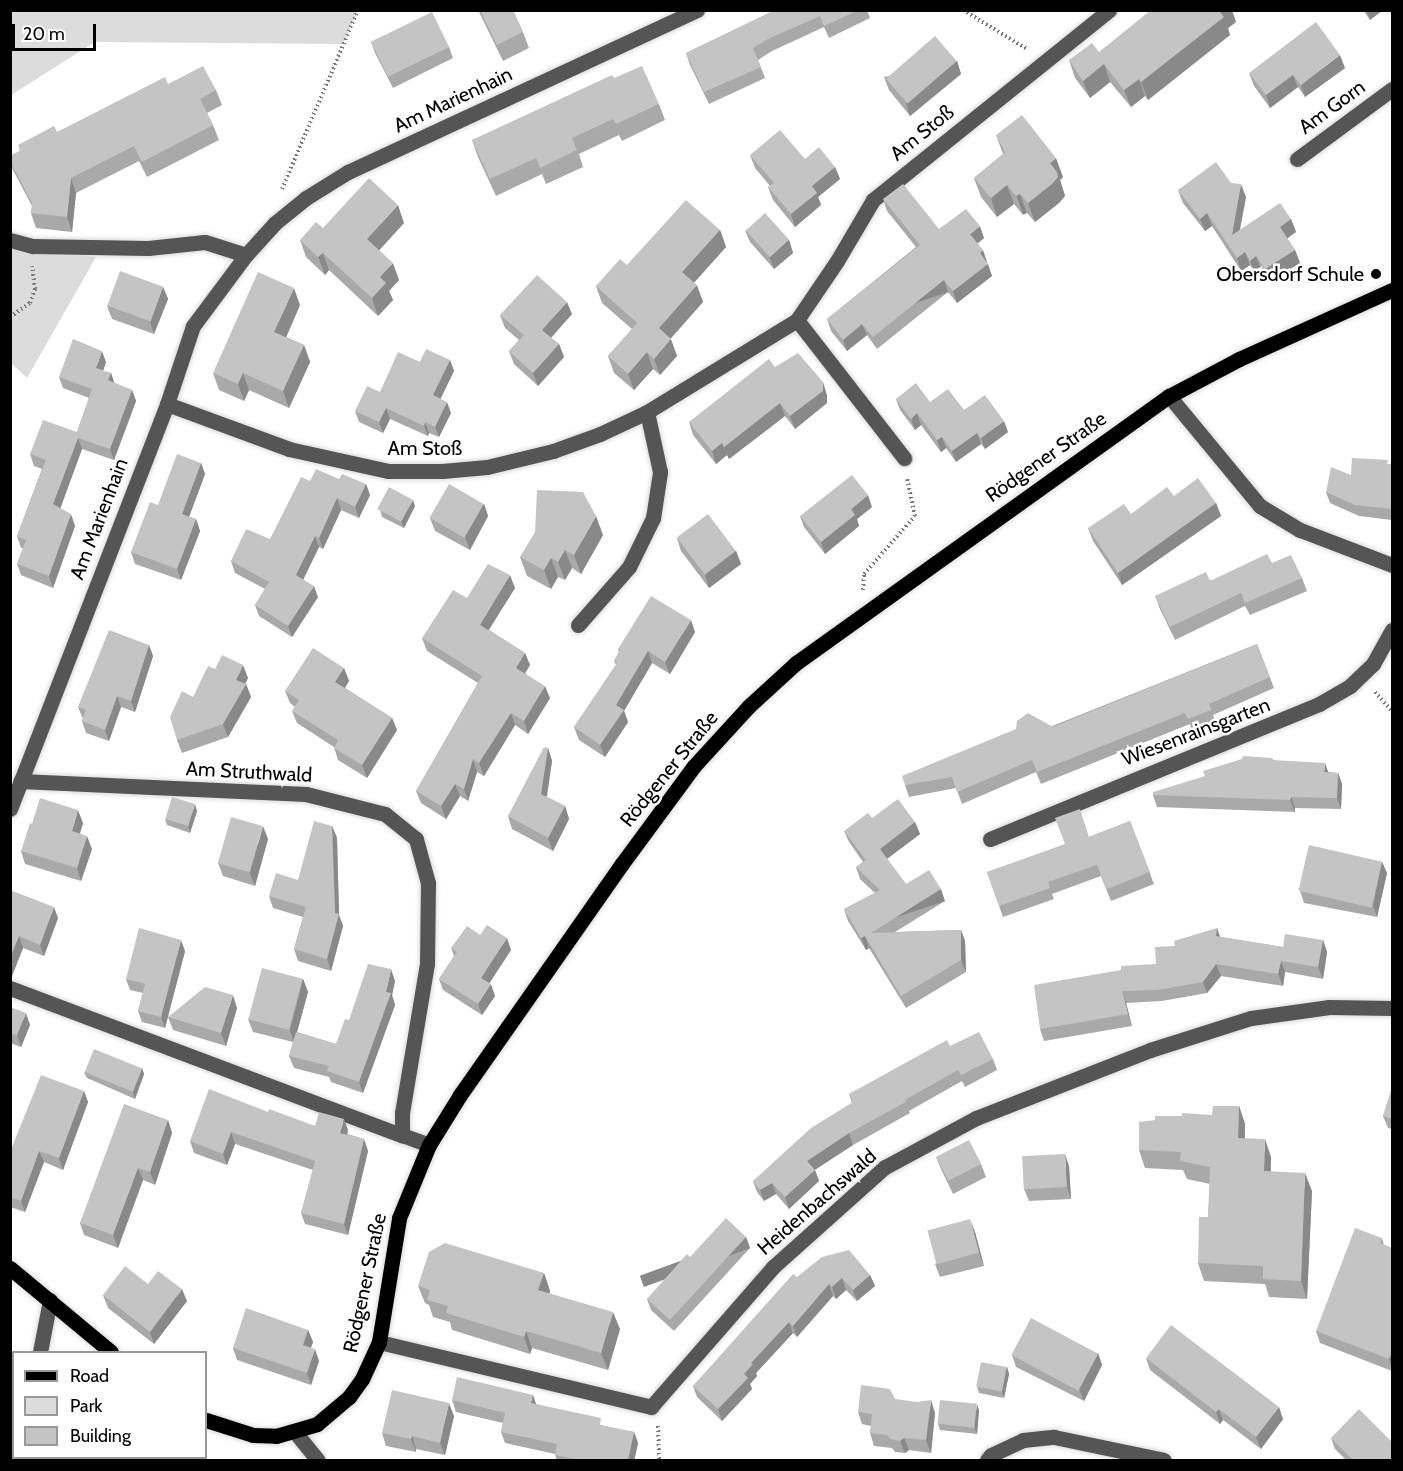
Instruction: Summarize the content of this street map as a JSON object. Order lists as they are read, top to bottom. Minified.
{"streets":{"main road":["Rödgener Straße"],"street":["Am Marienhain","Am Gorn","Am Stoß","Wiesenrainsgarten","Am Struthwald","Heidenbachswald"]},"crossings":[["Am Marienhain","Am Stoß"],["Am Marienhain","Am Struthwald"]],"places":["Obersdorf Schule"],"legend":["Road","Park","Building"],"scale_bar":"20 m"}
